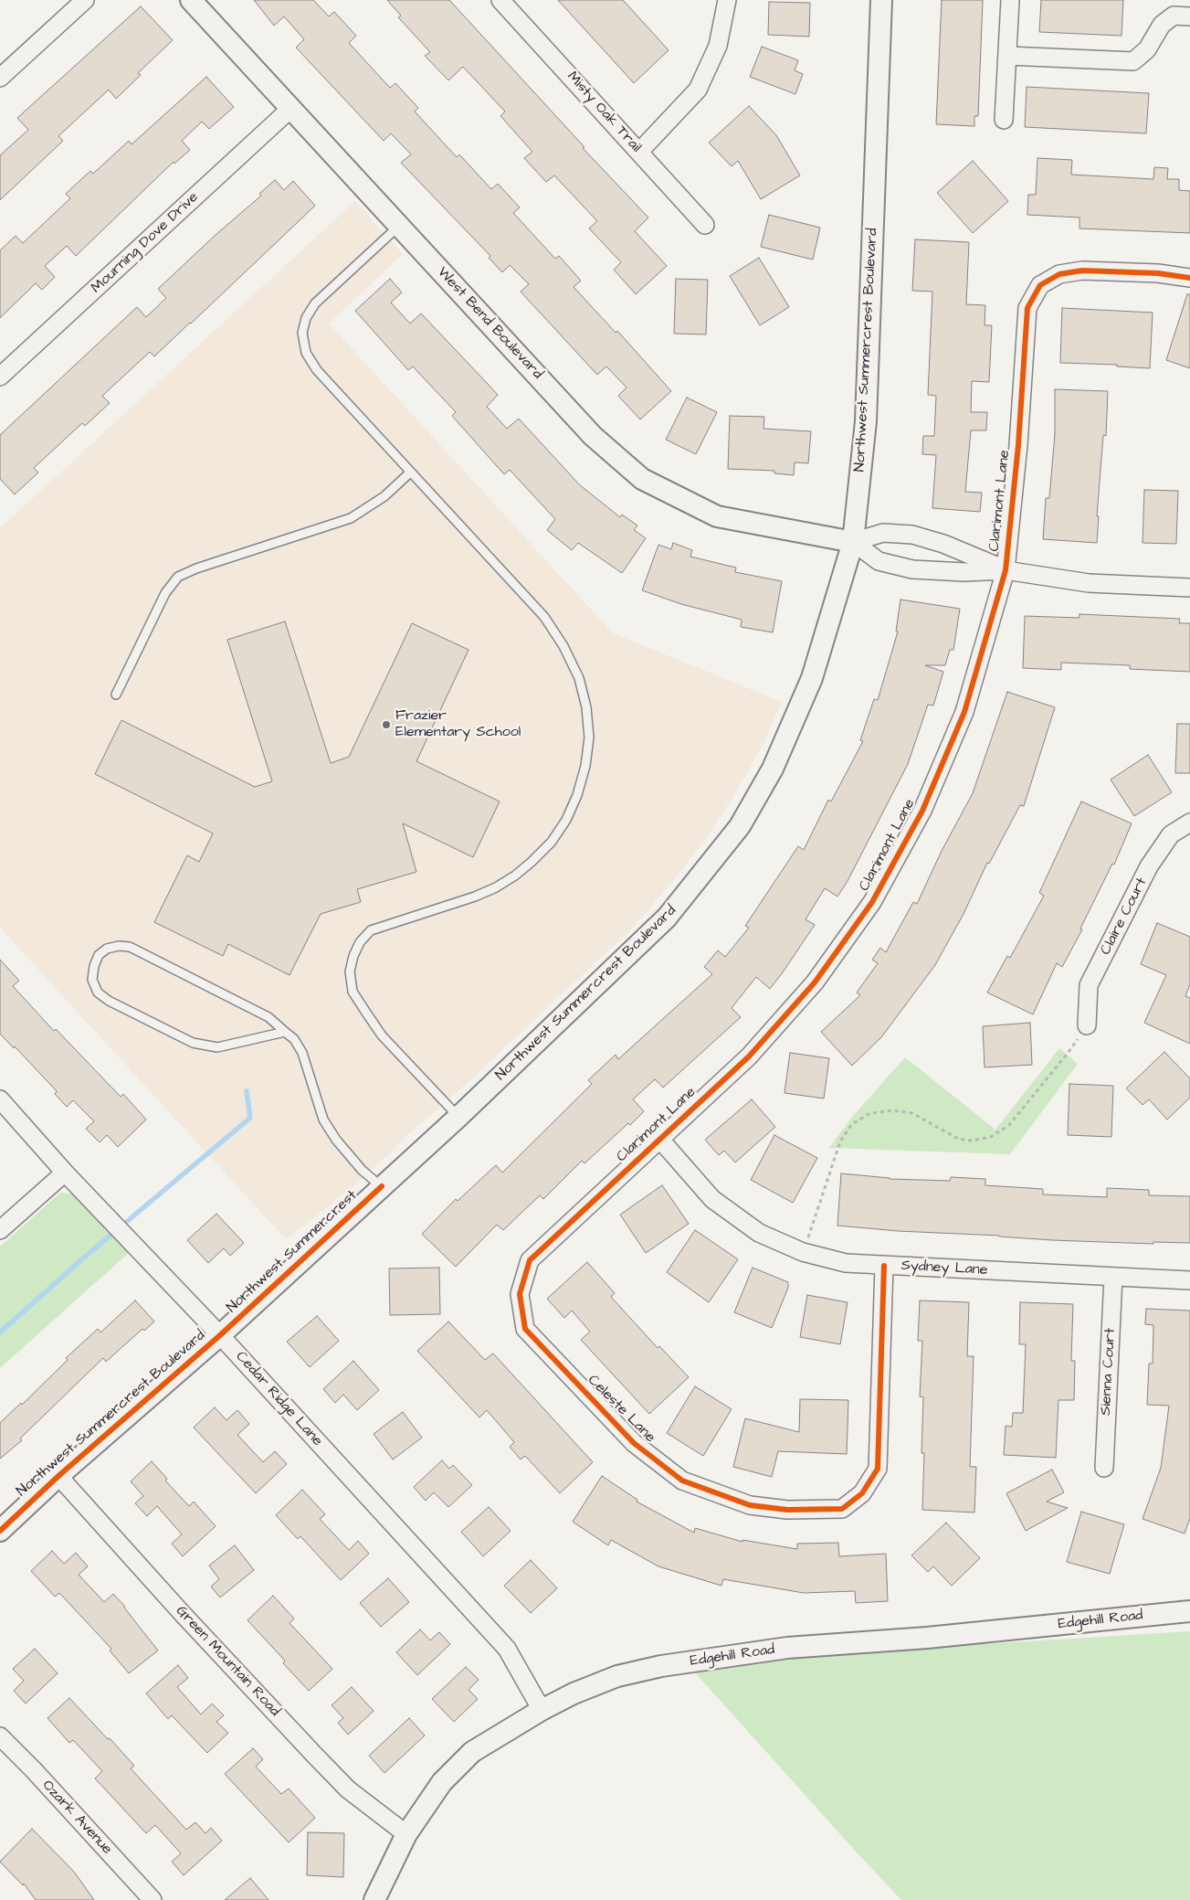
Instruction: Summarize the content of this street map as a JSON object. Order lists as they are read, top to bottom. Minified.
{"streets":{"street":["Misty Oak Trail","Mourning Dove Drive","West Bend Boulevard","Northwest Summercrest Boulevard","Clarimont Lane","Claire Court","Northwest Summercrest","Sydney Lane","Sienna Court","Cedar Ridge Lane","Celeste Lane","Edgehill Road","Green Mountain Road","Ozark Avenue"]},"crossings":[["Mourning Dove Drive","West Bend Boulevard"],["West Bend Boulevard","Northwest Summercrest Boulevard"],["West Bend Boulevard","Clarimont Lane"],["Northwest Summercrest Boulevard","Northwest Summercrest"],["Northwest Summercrest Boulevard","Cedar Ridge Lane"],["Northwest Summercrest Boulevard","Green Mountain Road"],["Clarimont Lane","Sydney Lane"],["Clarimont Lane","Celeste Lane"],["Northwest Summercrest","Cedar Ridge Lane"],["Sydney Lane","Sienna Court"],["Sydney Lane","Celeste Lane"],["Cedar Ridge Lane","Edgehill Road"],["Edgehill Road","Green Mountain Road"]],"places":["Frazier Elementary School"]}
